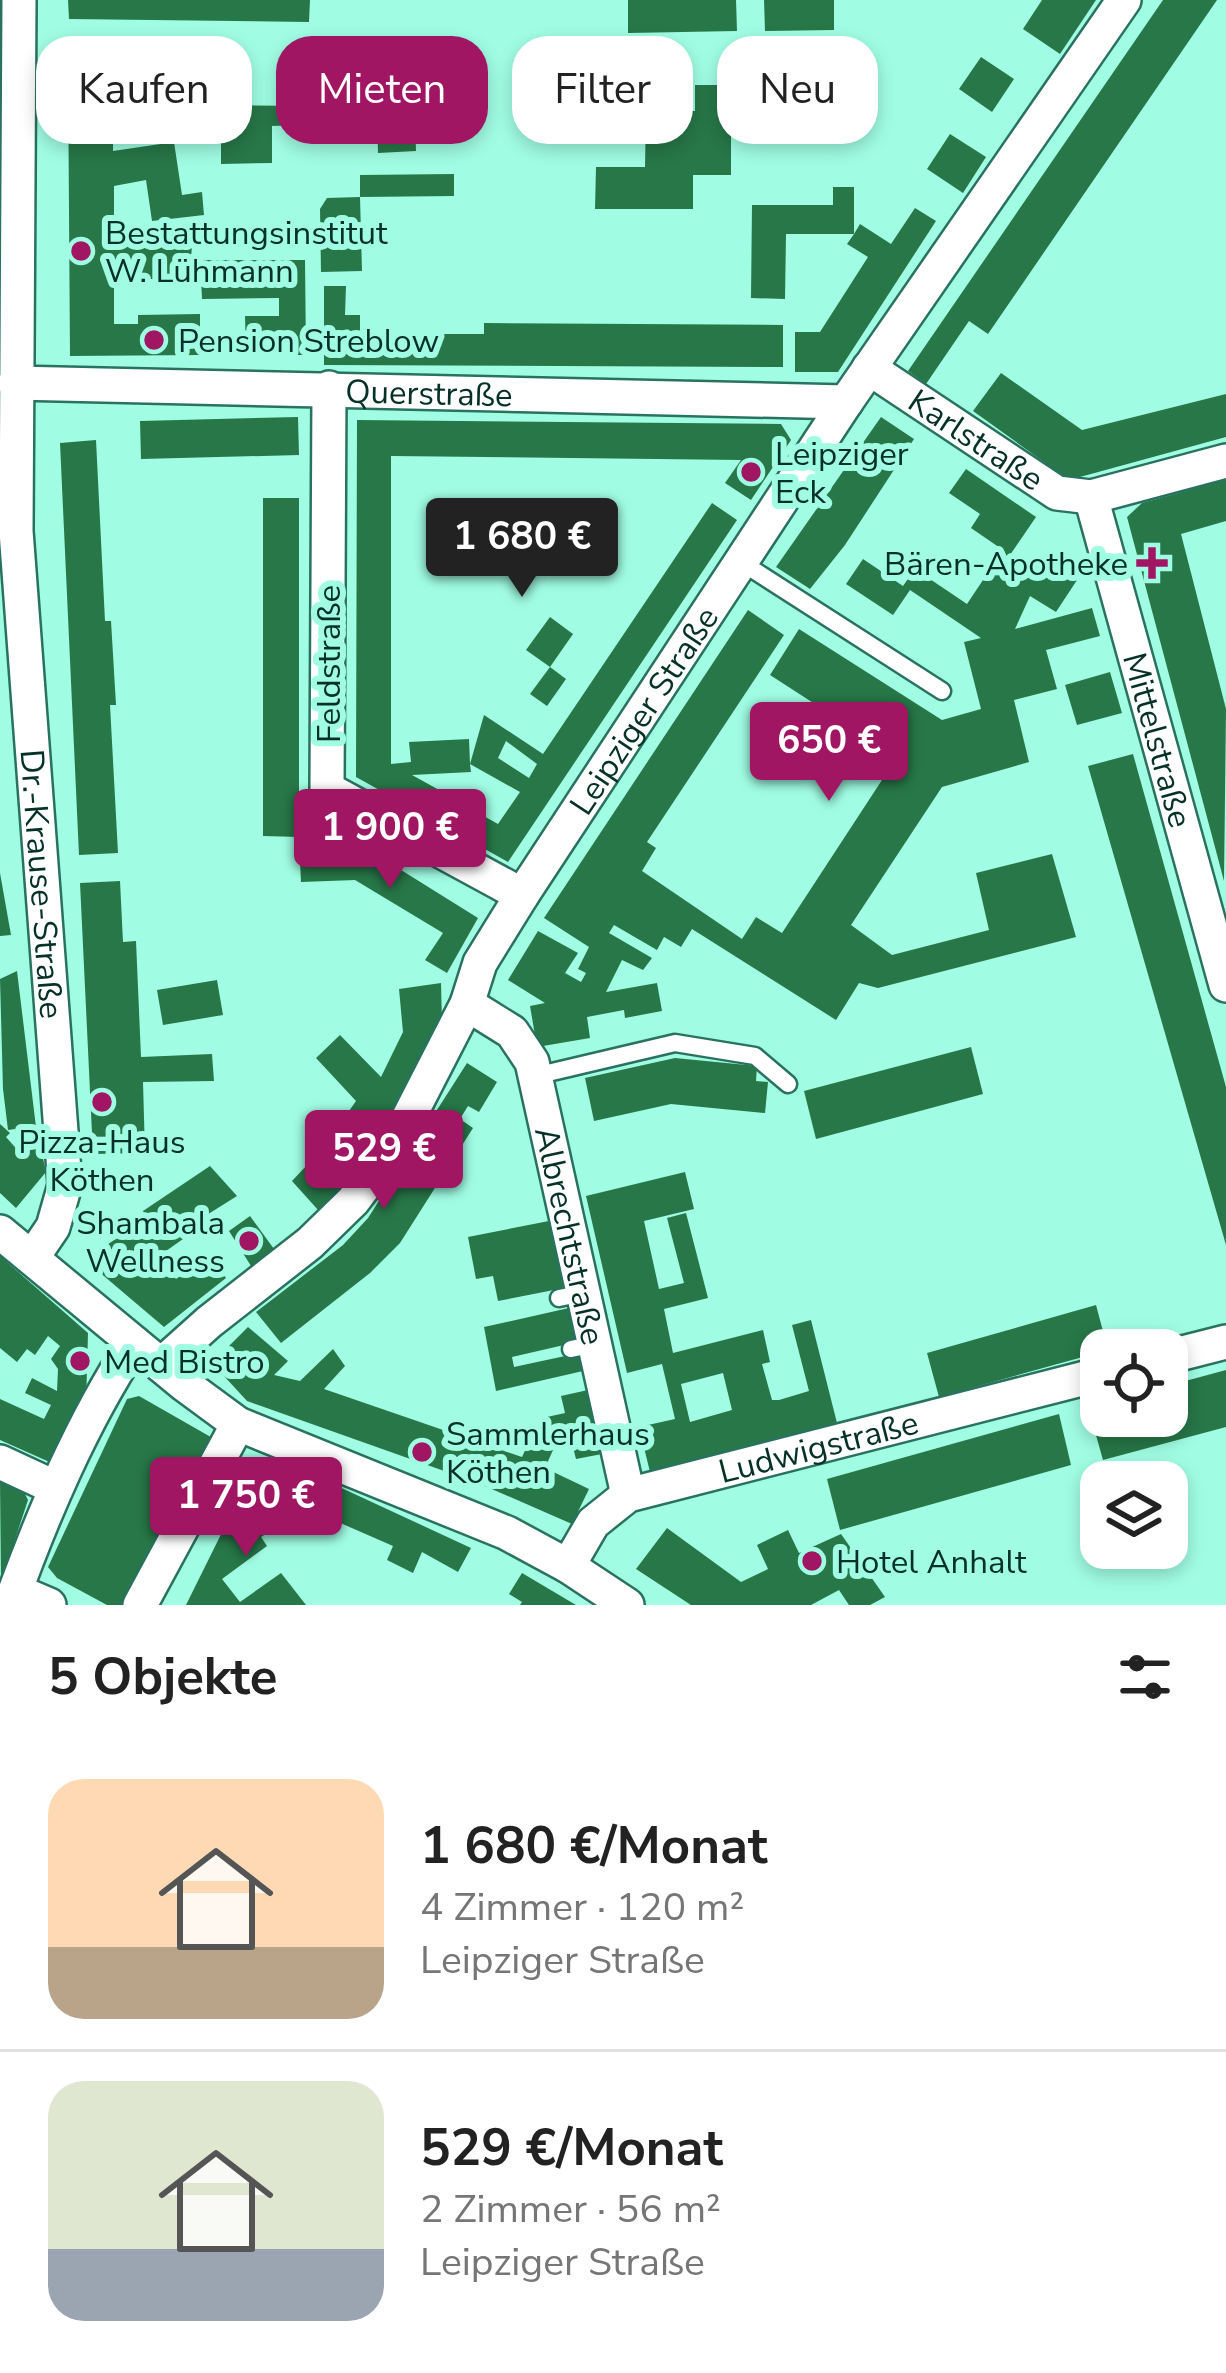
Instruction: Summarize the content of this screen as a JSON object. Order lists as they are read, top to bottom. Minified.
{"streets":{"street":["Querstraße","Karlstraße","Feldstraße","Leipziger Straße","Mittelstraße","Dr.-Krause-Straße","Albrechtstraße","Ludwigstraße"]},"crossings":[["Querstraße","Feldstraße"],["Querstraße","Leipziger Straße"],["Querstraße","Dr.-Krause-Straße"],["Karlstraße","Leipziger Straße"],["Karlstraße","Mittelstraße"],["Feldstraße","Leipziger Straße"],["Leipziger Straße","Albrechtstraße"],["Albrechtstraße","Ludwigstraße"]],"places":{"other":["Bestattungsinstitut W. Lühmann","Pension Streblow","Leipziger Eck","Pizza-Haus Köthen","Shambala Wellness","Med Bistro","Sammlerhaus Köthen","Hotel Anhalt"],"health":["Bären-Apotheke"]},"page":{"chip":["Kaufen","Mieten","Filter","Neu"],"price":["1 680 €","650 €","1 900 €","529 €","1 750 €"],"heading":"5 Objekte","list":[{"name":"1 680 €/Monat","note":"4 Zimmer · 120 m² · Leipziger Straße"},{"name":"529 €/Monat","note":"2 Zimmer · 56 m² · Leipziger Straße"}]}}
